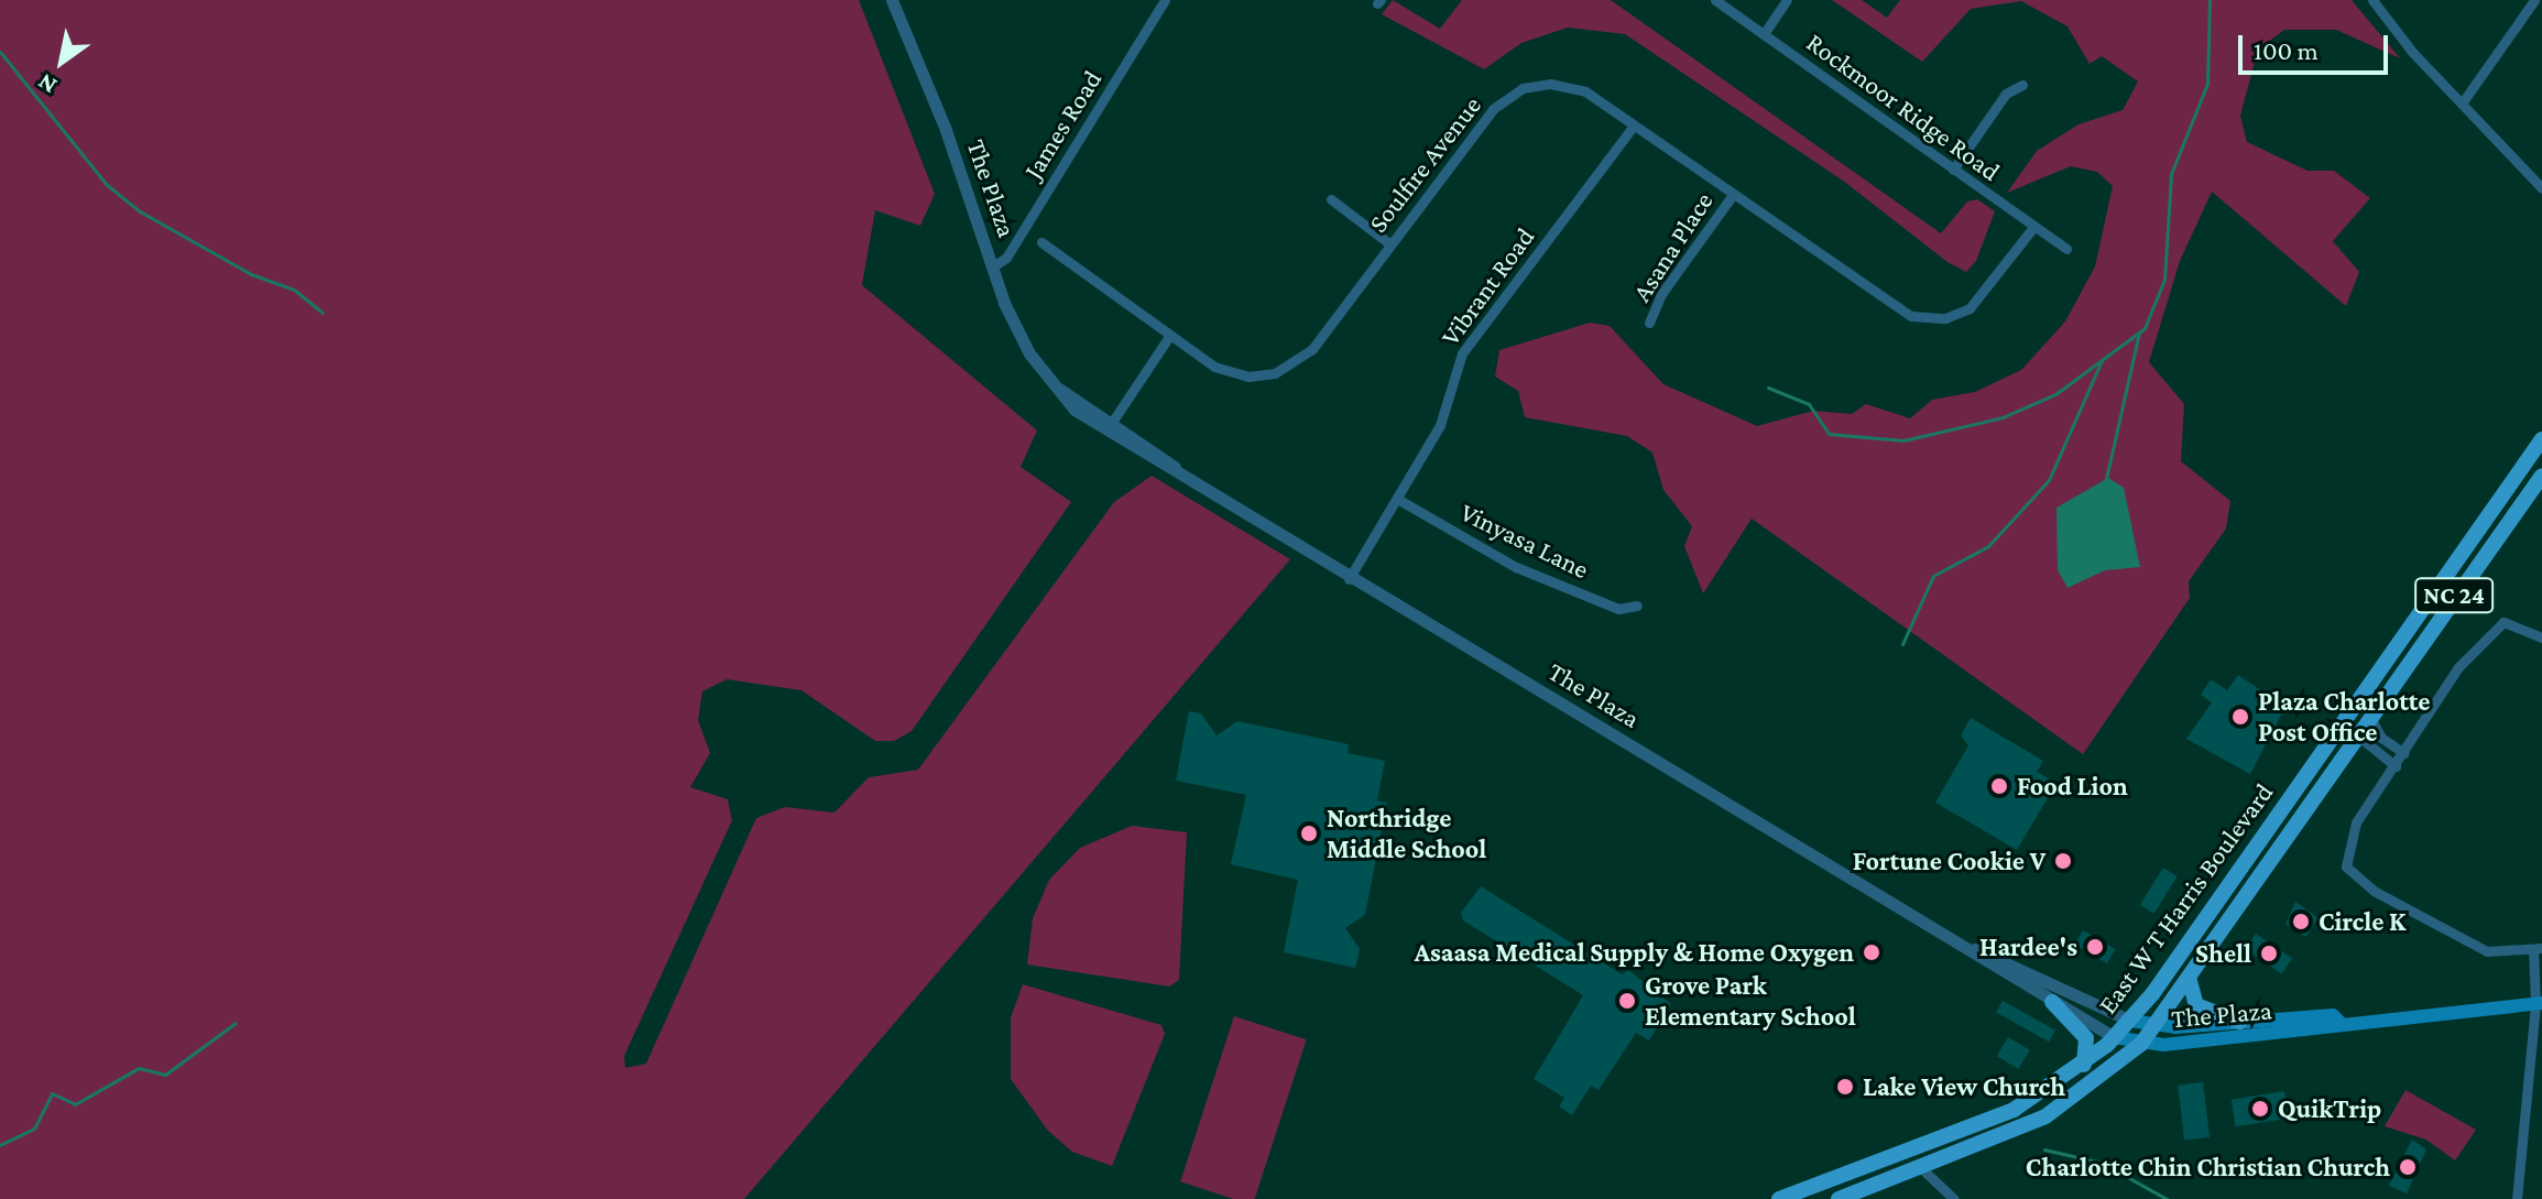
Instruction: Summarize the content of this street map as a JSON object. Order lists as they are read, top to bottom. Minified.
{"streets":{"main road":["The Plaza","NC 24","East W T Harris Boulevard"],"street":["Rockmoor Ridge Road","James Road","Soulfire Avenue","Asana Place","Vibrant Road","Vinyasa Lane"]},"crossings":[["Rockmoor Ridge Road","Soulfire Avenue"],["James Road","The Plaza"],["Soulfire Avenue","Asana Place"],["Soulfire Avenue","Vibrant Road"],["The Plaza","Vibrant Road"],["The Plaza","East W T Harris Boulevard"],["Vibrant Road","Vinyasa Lane"]],"places":["Plaza Charlotte Post Office","Food Lion","Northridge Middle School","Fortune Cookie V","Circle K","Hardee's","Asaasa Medical Supply & Home Oxygen","Shell","Grove Park Elementary School","Lake View Church","QuikTrip","Charlotte Chin Christian Church"],"scale_bar":"100 m","north":"bottom left"}
